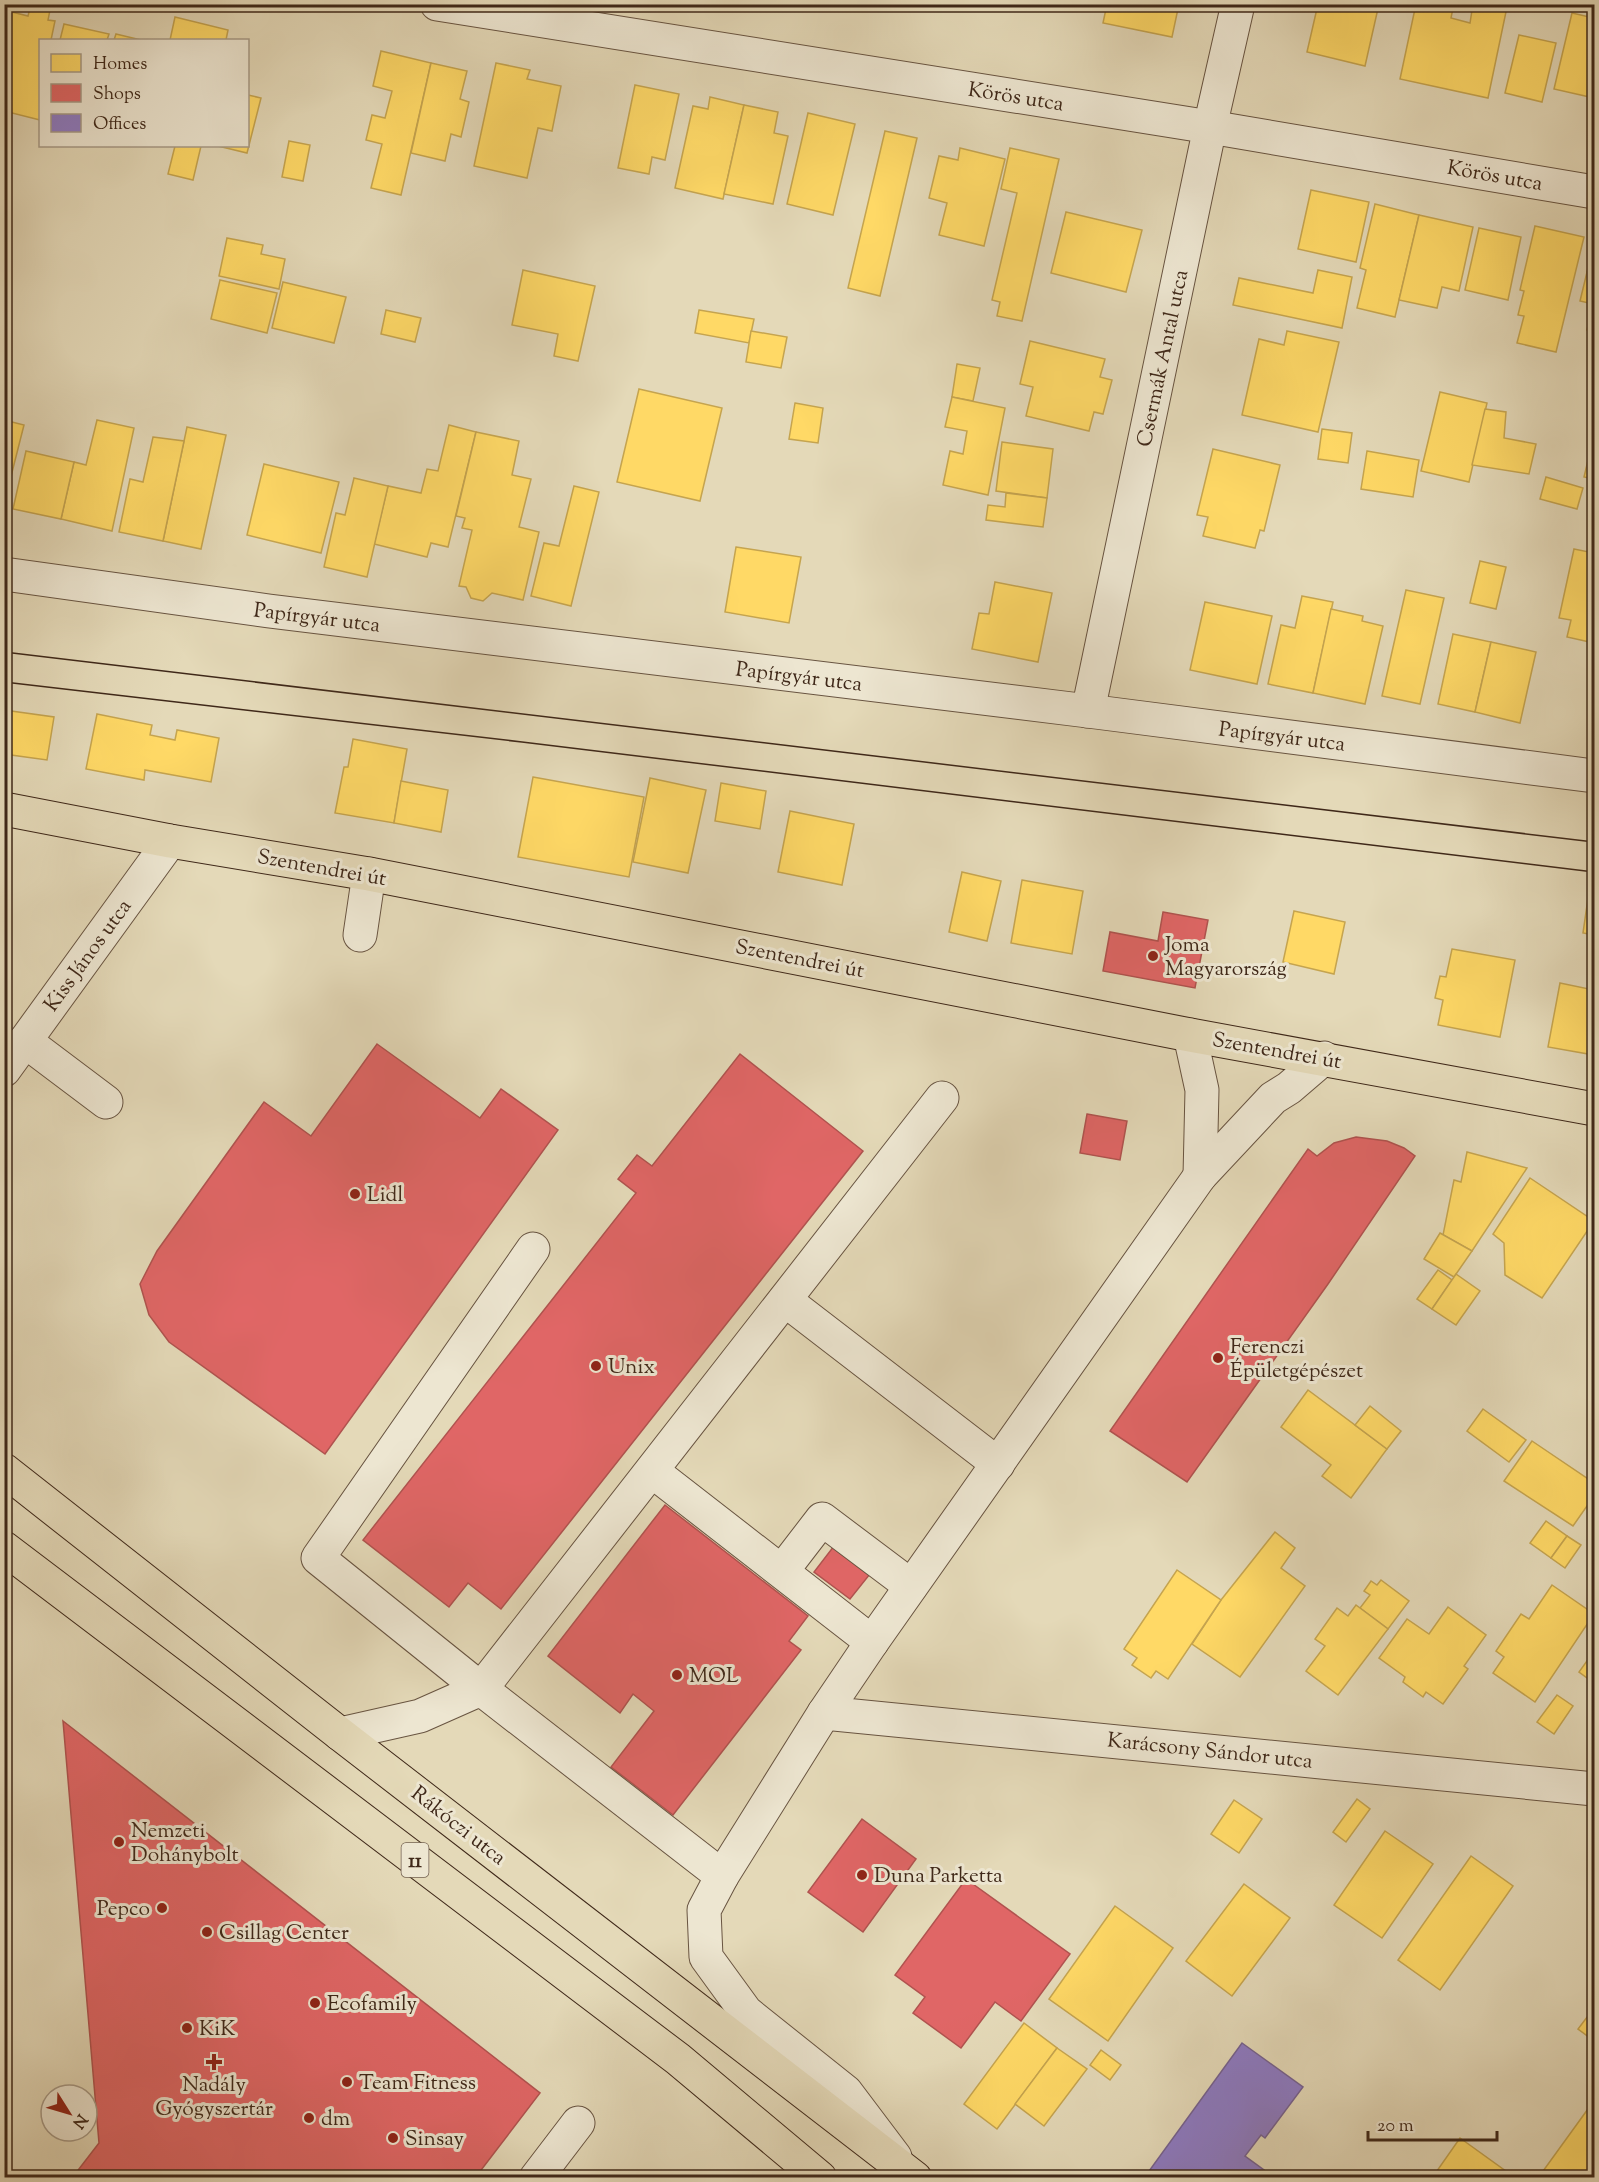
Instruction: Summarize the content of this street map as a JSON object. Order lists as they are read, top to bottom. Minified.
{"streets":{"main road":["Szentendrei út","Rákóczi utca","11"],"street":["Körös utca","Csermák Antal utca","Papírgyár utca","Kiss János utca","Karácsony Sándor utca"]},"crossings":[["Körös utca","Csermák Antal utca"],["Csermák Antal utca","Papírgyár utca"],["Szentendrei út","Kiss János utca"]],"places":{"other":["Joma Magyarország","Lidl","Ferenczi Épületgépészet","Unix","MOL","Nemzeti Dohánybolt","Duna Parketta","Pepco","Csillag Center","Ecofamily","KiK","Team Fitness","dm","Sinsay"],"health":["Nadály Gyógyszertár"]},"legend":["Homes","Shops","Offices"],"scale_bar":"20 m","north":"bottom right"}
